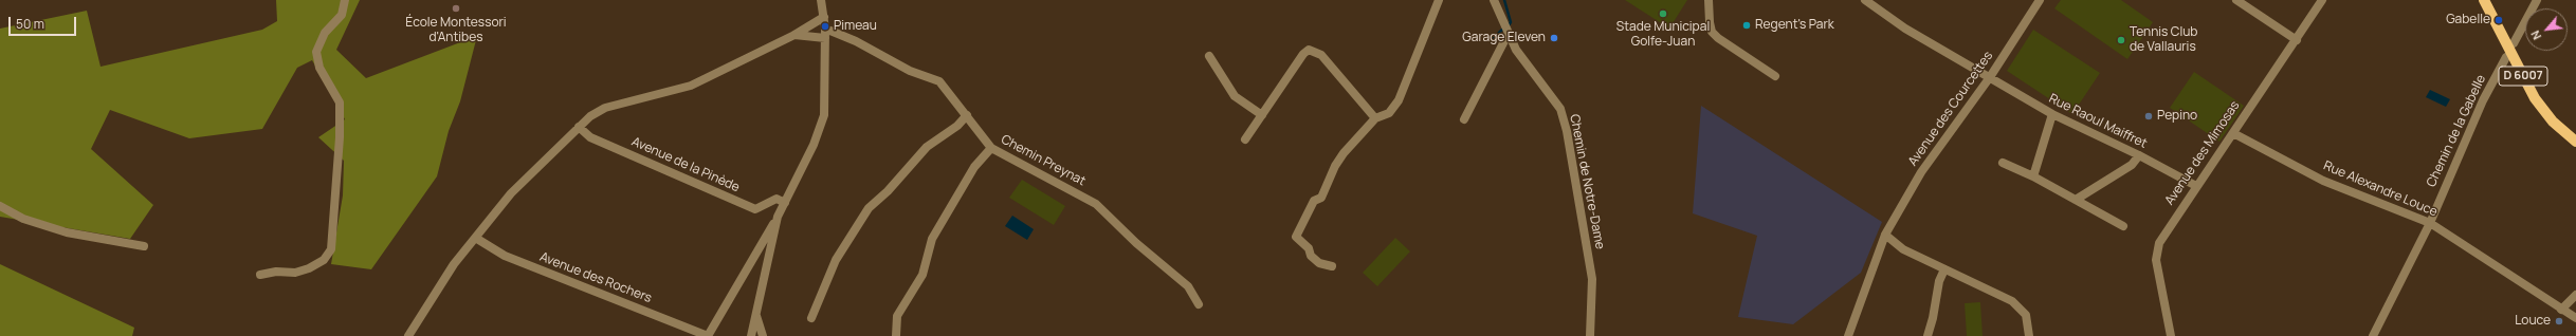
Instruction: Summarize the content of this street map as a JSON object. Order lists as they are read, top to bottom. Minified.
{"streets":{"main road":["D 6007"],"street":["Avenue des Courcettes","Rue Raoul Maiffret","Chemin de la Gabelle","Avenue des Mimosas","Chemin Preynat","Avenue de la Pinède","Chemin de Notre-Dame","Rue Alexandre Louce","Avenue des Rochers"]},"crossings":[["D 6007","Chemin de la Gabelle"],["Avenue des Courcettes","Rue Raoul Maiffret"],["Rue Raoul Maiffret","Avenue des Mimosas"],["Chemin de la Gabelle","Rue Alexandre Louce"],["Avenue des Mimosas","Rue Alexandre Louce"]],"places":["École Montessori d'Antibes","Stade Municipal Golfe-Juan","Gabelle","Regent's Park","Pimeau","Garage Eleven","Tennis Club de Vallauris","Pepino","Louce"],"scale_bar":"50 m","north":"bottom left"}
